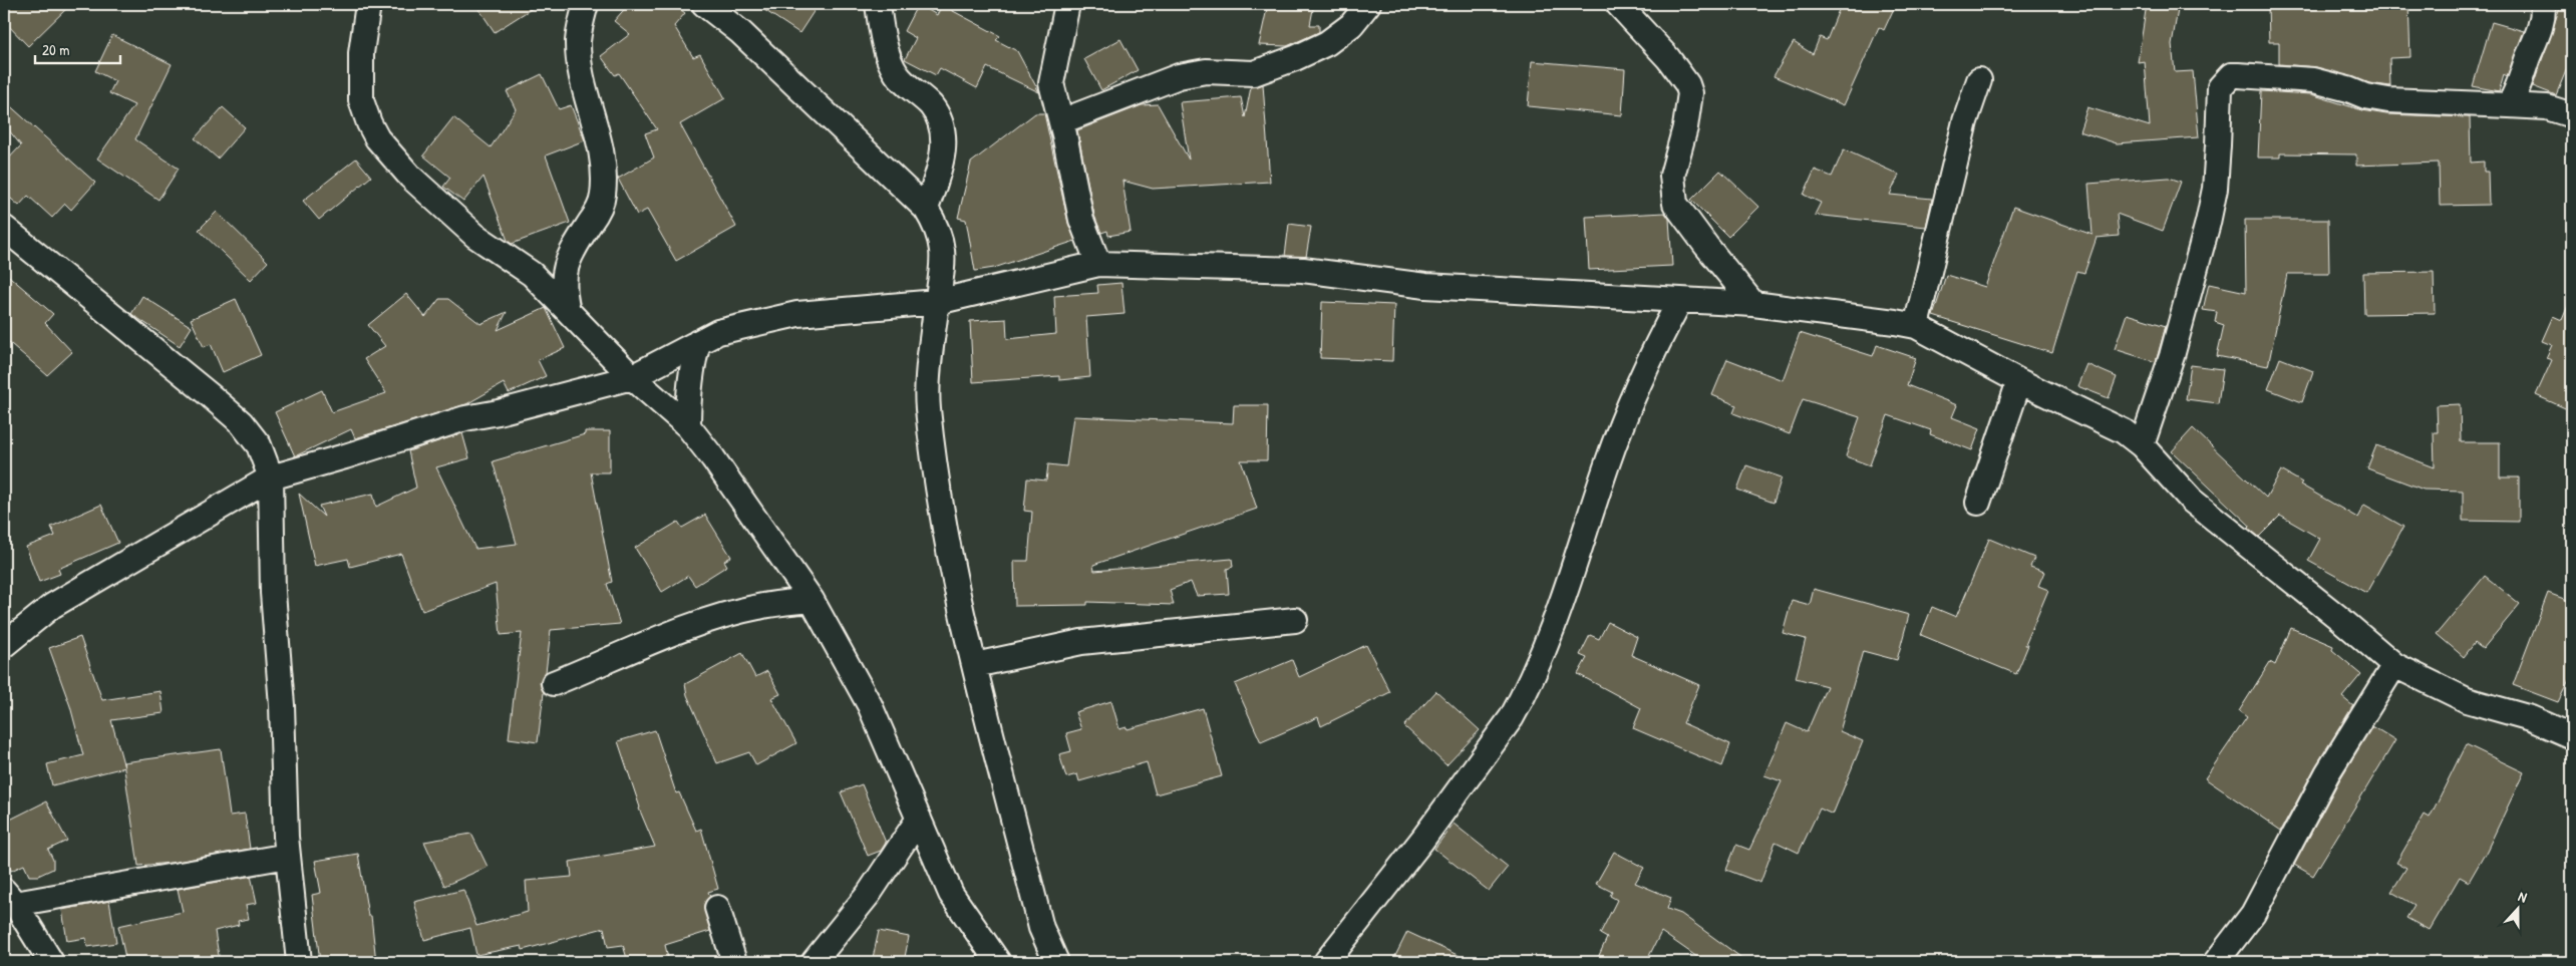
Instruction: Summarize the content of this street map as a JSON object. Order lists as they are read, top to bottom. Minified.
{"scale_bar":"20 m","north":"top"}
